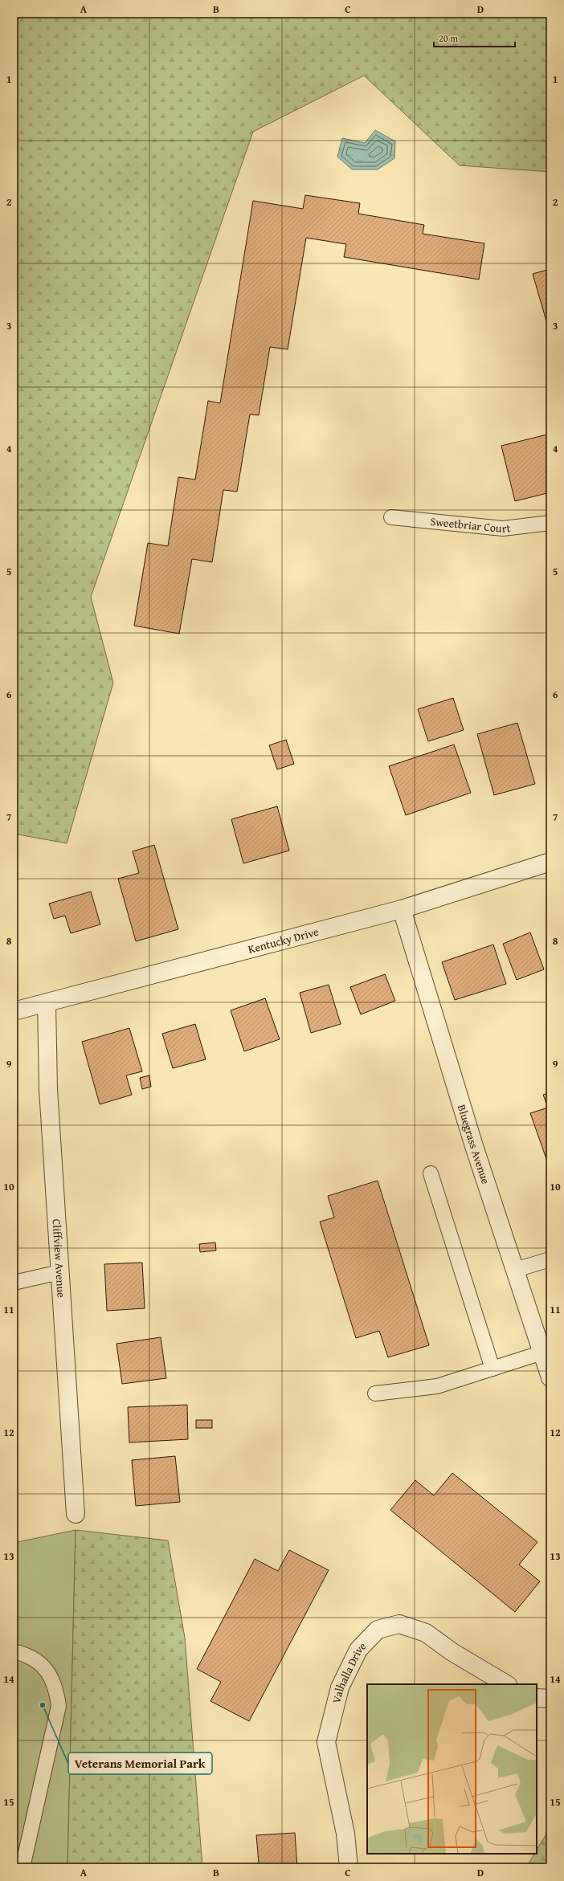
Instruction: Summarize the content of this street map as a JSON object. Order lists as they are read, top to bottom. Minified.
{"streets":{"street":["Kentucky Drive","Bluegrass Avenue","Cliffview Avenue","Valhalla Drive"],"lane":["Sweetbriar Court"]},"crossings":[["Kentucky Drive","Bluegrass Avenue"],["Kentucky Drive","Cliffview Avenue"]],"places":["Veterans Memorial Park"],"scale_bar":"20 m","grid":{"columns":["A","B","C","D"],"rows":["1","2","3","4","5","6","7","8","9","10","11","12","13","14","15"]}}
